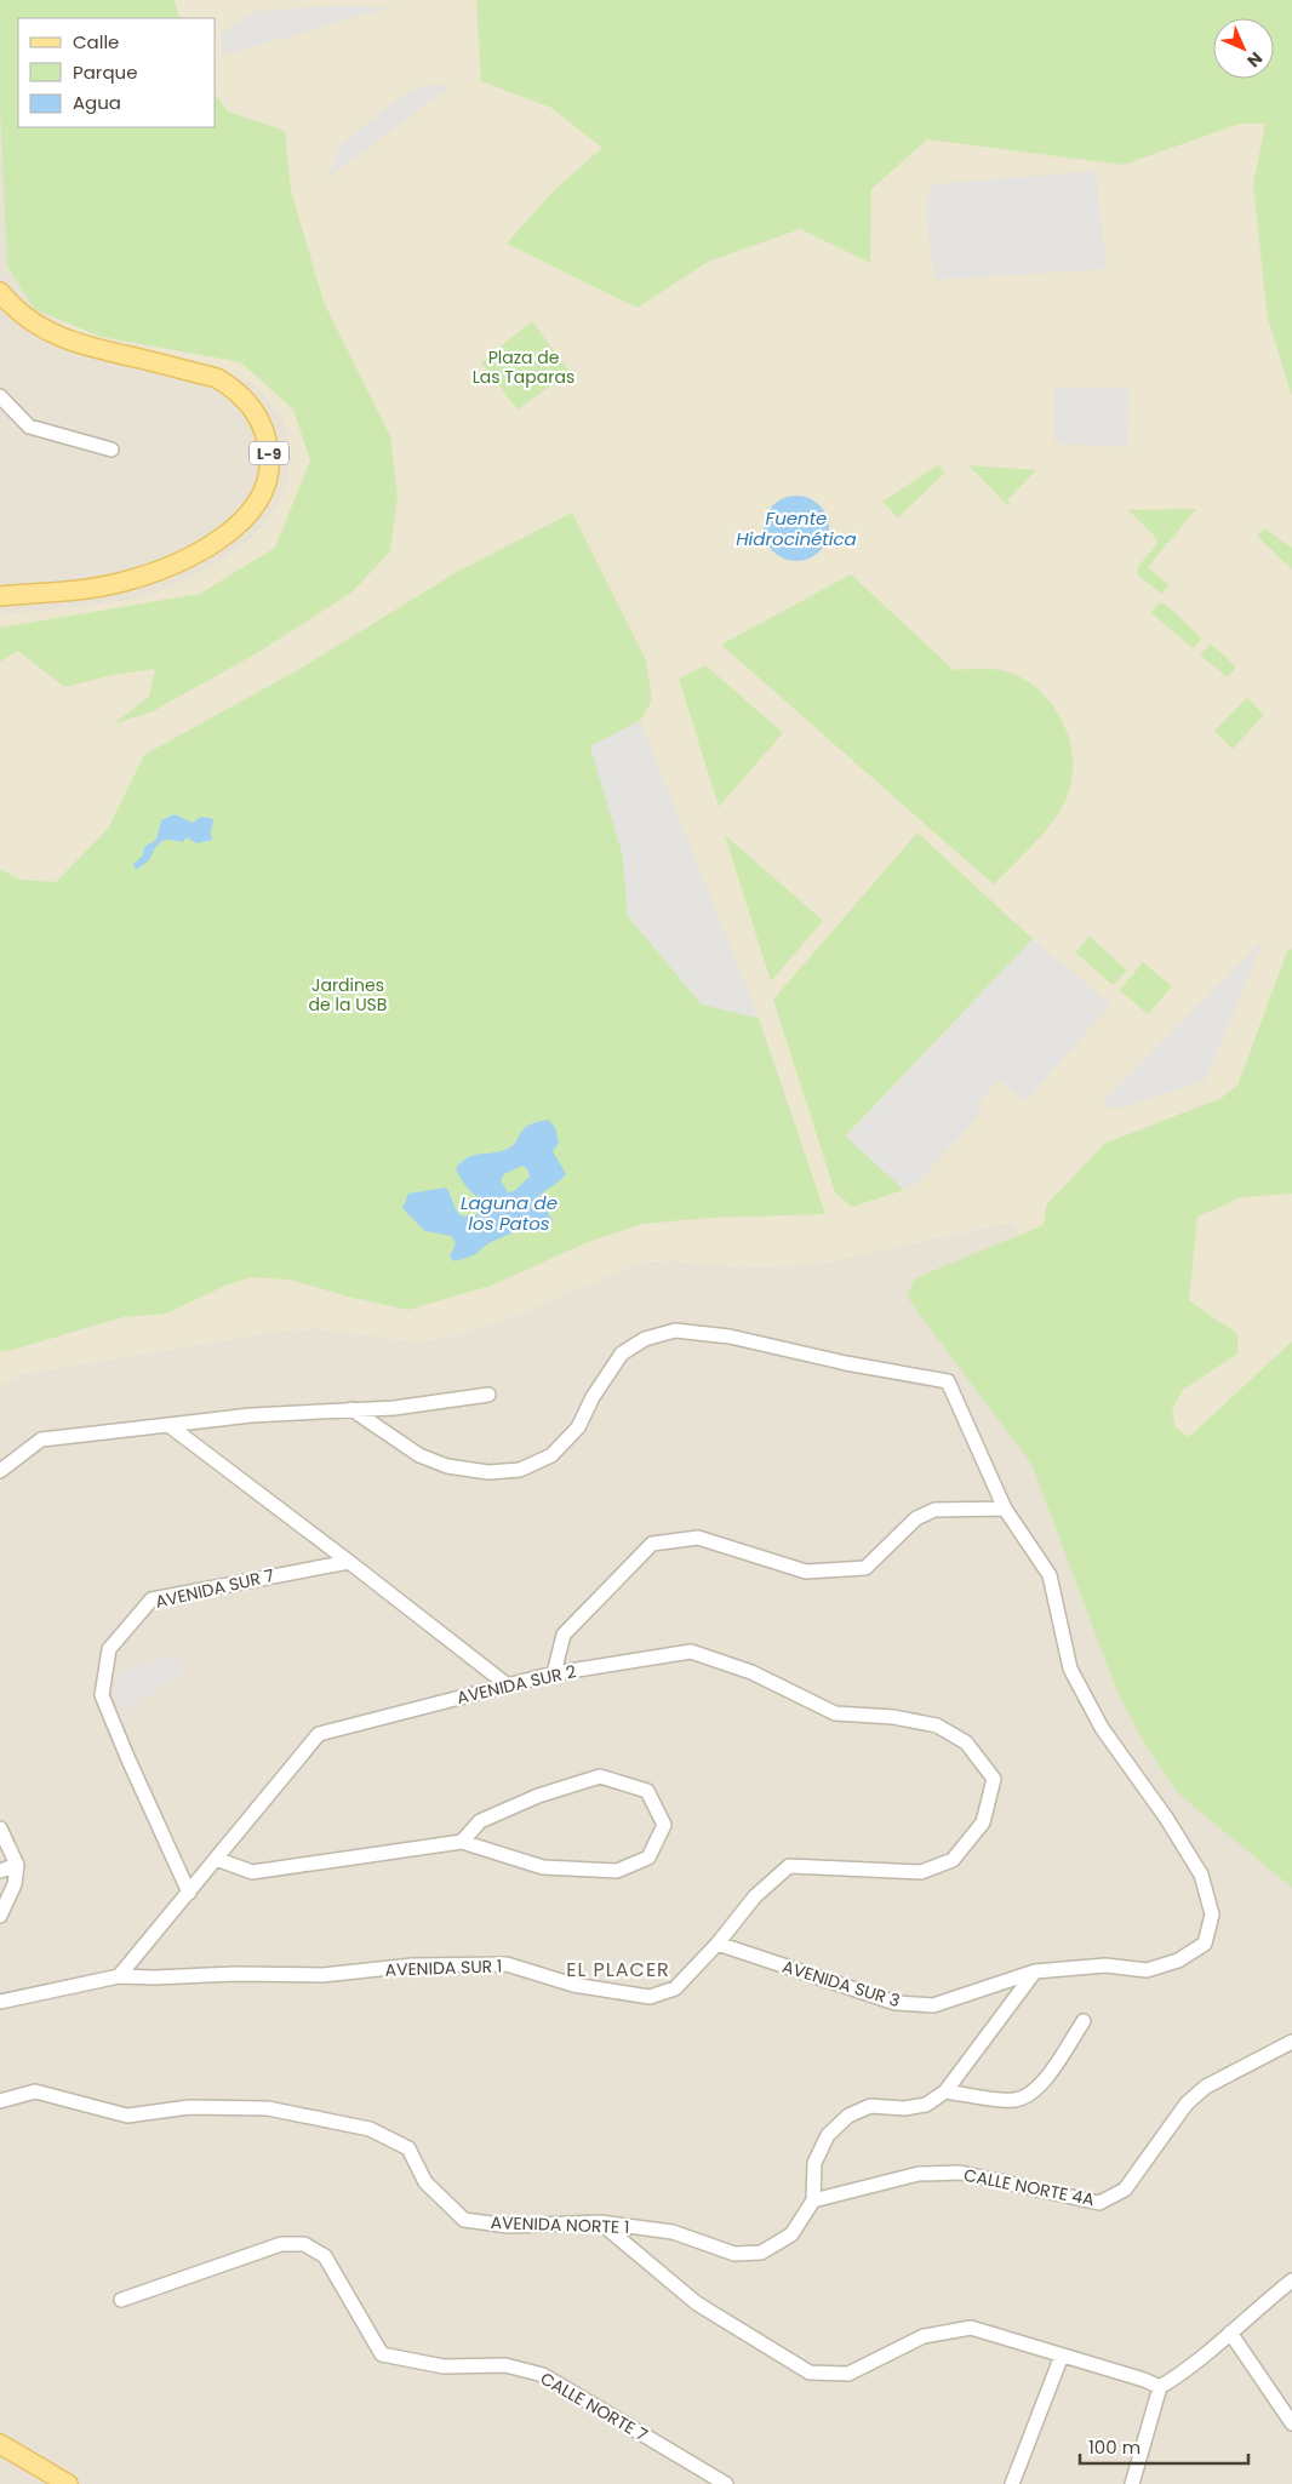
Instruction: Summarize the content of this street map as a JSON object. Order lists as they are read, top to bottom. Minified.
{"streets":{"main road":["L-9"],"street":["AVENIDA SUR 7","AVENIDA SUR 2","AVENIDA SUR 1","AVENIDA SUR 3","CALLE NORTE 4A","AVENIDA NORTE 1","CALLE NORTE 7"]},"crossings":[["AVENIDA SUR 7","AVENIDA SUR 2"],["AVENIDA SUR 2","AVENIDA SUR 1"],["AVENIDA SUR 1","AVENIDA SUR 3"],["CALLE NORTE 4A","AVENIDA NORTE 1"]],"districts":["EL PLACER"],"water":["Fuente Hidrocinética","Laguna de los Patos"],"parks":["Plaza de Las Taparas","Jardines de la USB"],"legend":["Calle","Parque","Agua"],"scale_bar":"100 m","north":"bottom right"}
